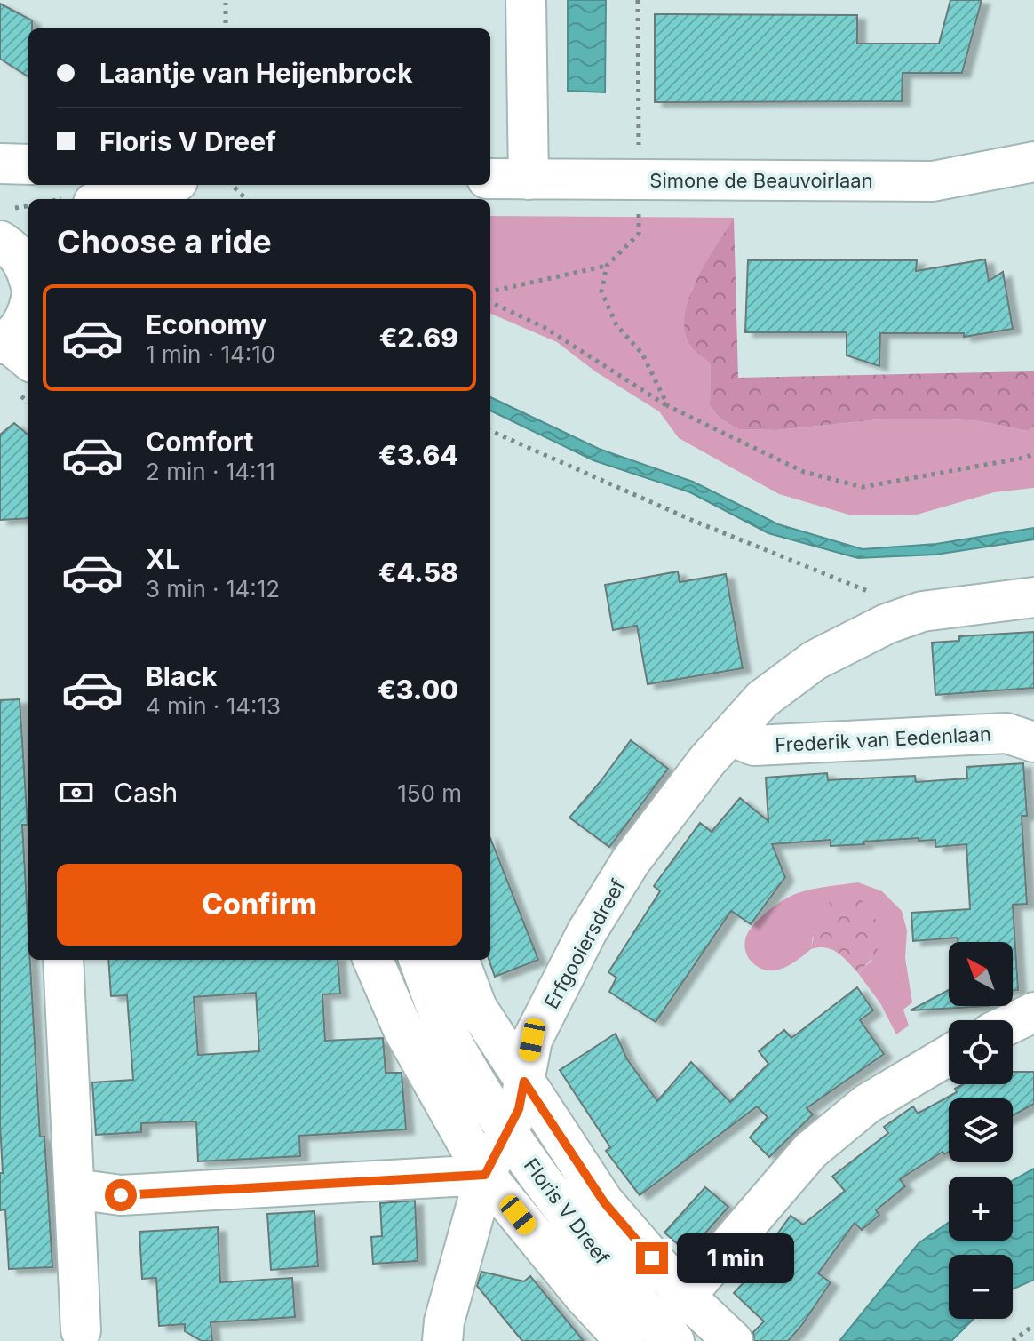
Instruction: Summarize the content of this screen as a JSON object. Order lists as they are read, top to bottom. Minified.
{"streets":{"street":["Simone de Beauvoirlaan","Frederik van Eedenlaan","Erfgooiersdreef","Floris V Dreef"]},"crossings":[["Frederik van Eedenlaan","Erfgooiersdreef"],["Erfgooiersdreef","Floris V Dreef"]],"north":"top left","page":{"banner":["Laantje van Heijenbrock","Floris V Dreef"],"heading":"Choose a ride","list":[{"name":"Economy","note":"1 min · 14:10","value":"€2.69"},{"name":"Comfort","note":"2 min · 14:11","value":"€3.64"},{"name":"XL","note":"3 min · 14:12","value":"€4.58"},{"name":"Black","note":"4 min · 14:13","value":"€3.00"}],"pay":["Cash","150 m"],"buttons":"Confirm","map_buttons":["+","−"],"bubble":"1 min"}}
